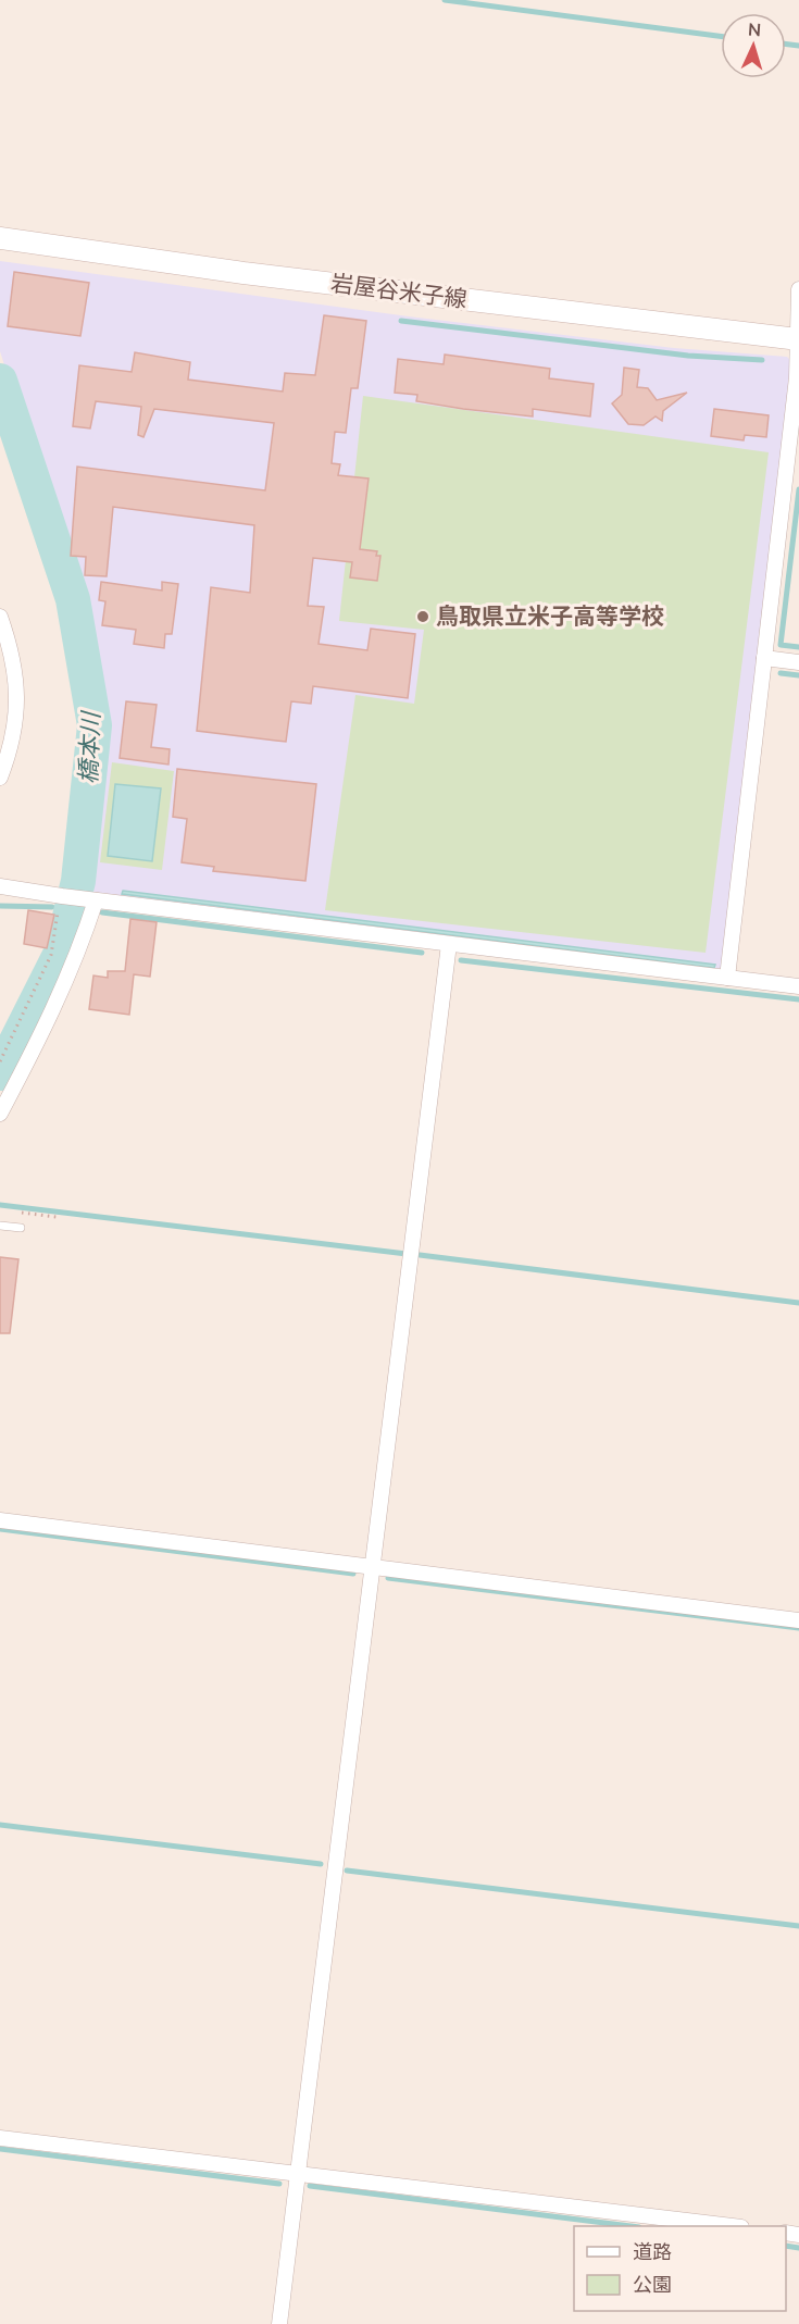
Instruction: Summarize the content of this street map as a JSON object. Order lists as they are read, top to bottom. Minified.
{"streets":{"main road":["岩屋谷米子線"]},"water":["橋本川"],"places":["鳥取県立米子高等学校"],"legend":["道路","公園"],"north":"top"}
